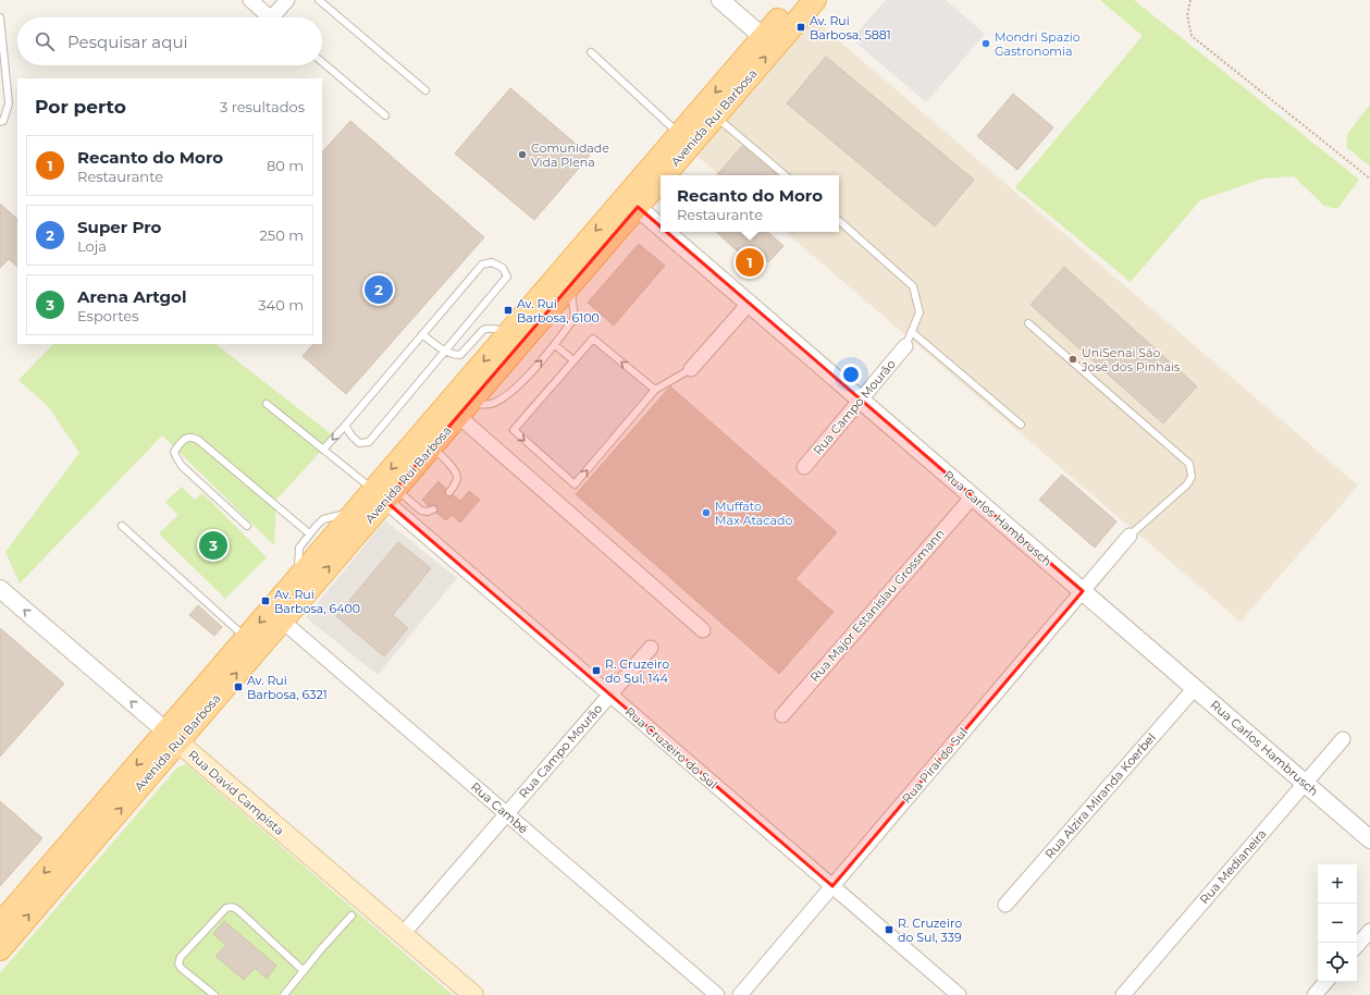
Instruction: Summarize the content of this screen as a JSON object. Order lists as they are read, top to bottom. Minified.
{"streets":{"main road":["Avenida Rui Barbosa","Rua David Campista"],"street":["Rua Campo Mourão","Rua Carlos Hambrusch","Rua Major Estanislau Grossmann","Rua Cruzeiro do Sul","Rua Piraí do Sul","Rua Alzira Miranda Koerbel","Rua Cambé","Rua Medianeira"]},"crossings":[["Avenida Rui Barbosa","Rua Carlos Hambrusch"],["Avenida Rui Barbosa","Rua Cruzeiro do Sul"],["Avenida Rui Barbosa","Rua David Campista"],["Avenida Rui Barbosa","Rua Cambé"],["Rua Campo Mourão","Rua Carlos Hambrusch"],["Rua Campo Mourão","Rua Cruzeiro do Sul"],["Rua Campo Mourão","Rua David Campista"],["Rua Campo Mourão","Rua Cambé"],["Rua Carlos Hambrusch","Rua Major Estanislau Grossmann"],["Rua Carlos Hambrusch","Rua Piraí do Sul"],["Rua Carlos Hambrusch","Rua Alzira Miranda Koerbel"],["Rua Carlos Hambrusch","Rua Medianeira"],["Rua Cruzeiro do Sul","Rua Piraí do Sul"]],"one_way":["Rua David Campista"],"places":{"transit":["Av. Rui Barbosa, 5881","Av. Rui Barbosa, 6100","Av. Rui Barbosa, 6400","R. Cruzeiro do Sul, 144","Av. Rui Barbosa, 6321","R. Cruzeiro do Sul, 339"],"other":["Mondrí Spazio Gastronomia","Comunidade Vida Plena","UniSenai São José dos Pinhais","Muffato Max Atacado"]},"page":{"search":"Pesquisar aqui","heading":["Por perto","3 resultados"],"list":[{"mark":"1","name":"Recanto do Moro","note":"Restaurante","value":"80 m"},{"mark":"2","name":"Super Pro","note":"Loja","value":"250 m"},{"mark":"3","name":"Arena Artgol","note":"Esportes","value":"340 m"}],"popup":["Recanto do Moro","Restaurante"],"pins":["1","2","3"],"map_buttons":["+","−"]}}
